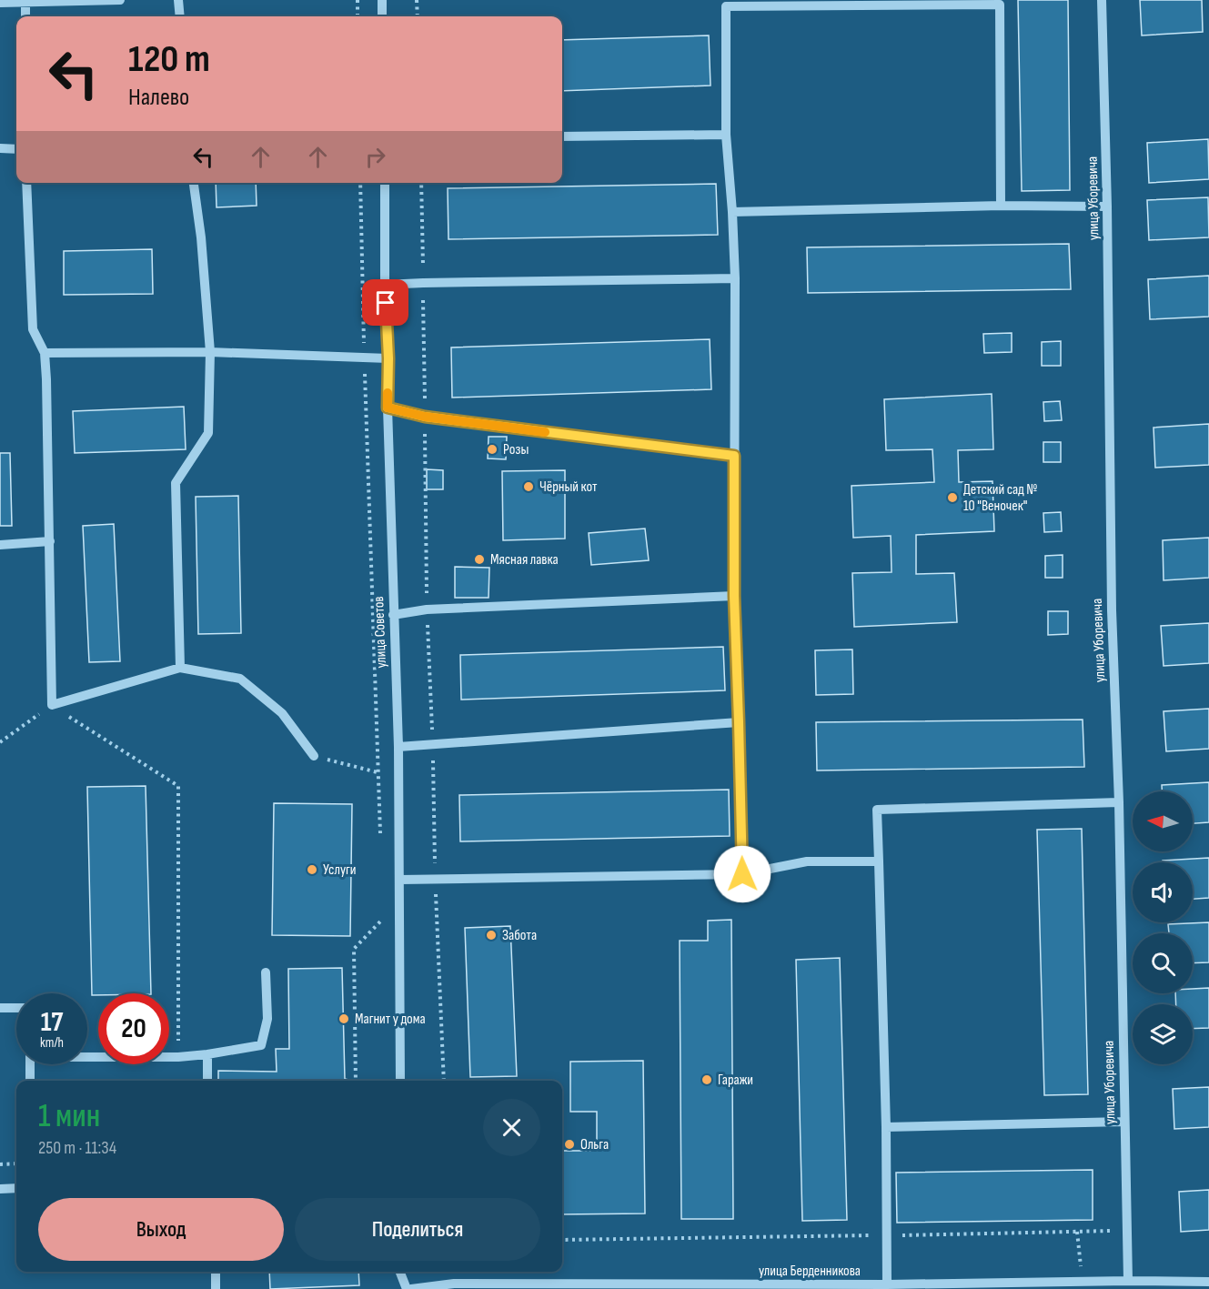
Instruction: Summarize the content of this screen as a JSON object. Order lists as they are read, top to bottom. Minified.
{"streets":{"street":["улица Уборевича","улица Советов","улица Берденникова"]},"crossings":[["улица Уборевича","улица Берденникова"]],"places":["Розы","Чёрный кот","Детский сад № 10 \"Веночек\"","Мясная лавка","Услуги","Забота","Магнит у дома","Гаражи","Ольга"],"north":"left","page":{"turn":["120 m","Налево"],"speed":"17 km/h","limit":"20","heading":["1 мин","250 m · 11:34"],"buttons":["Выход","Поделиться"]}}
